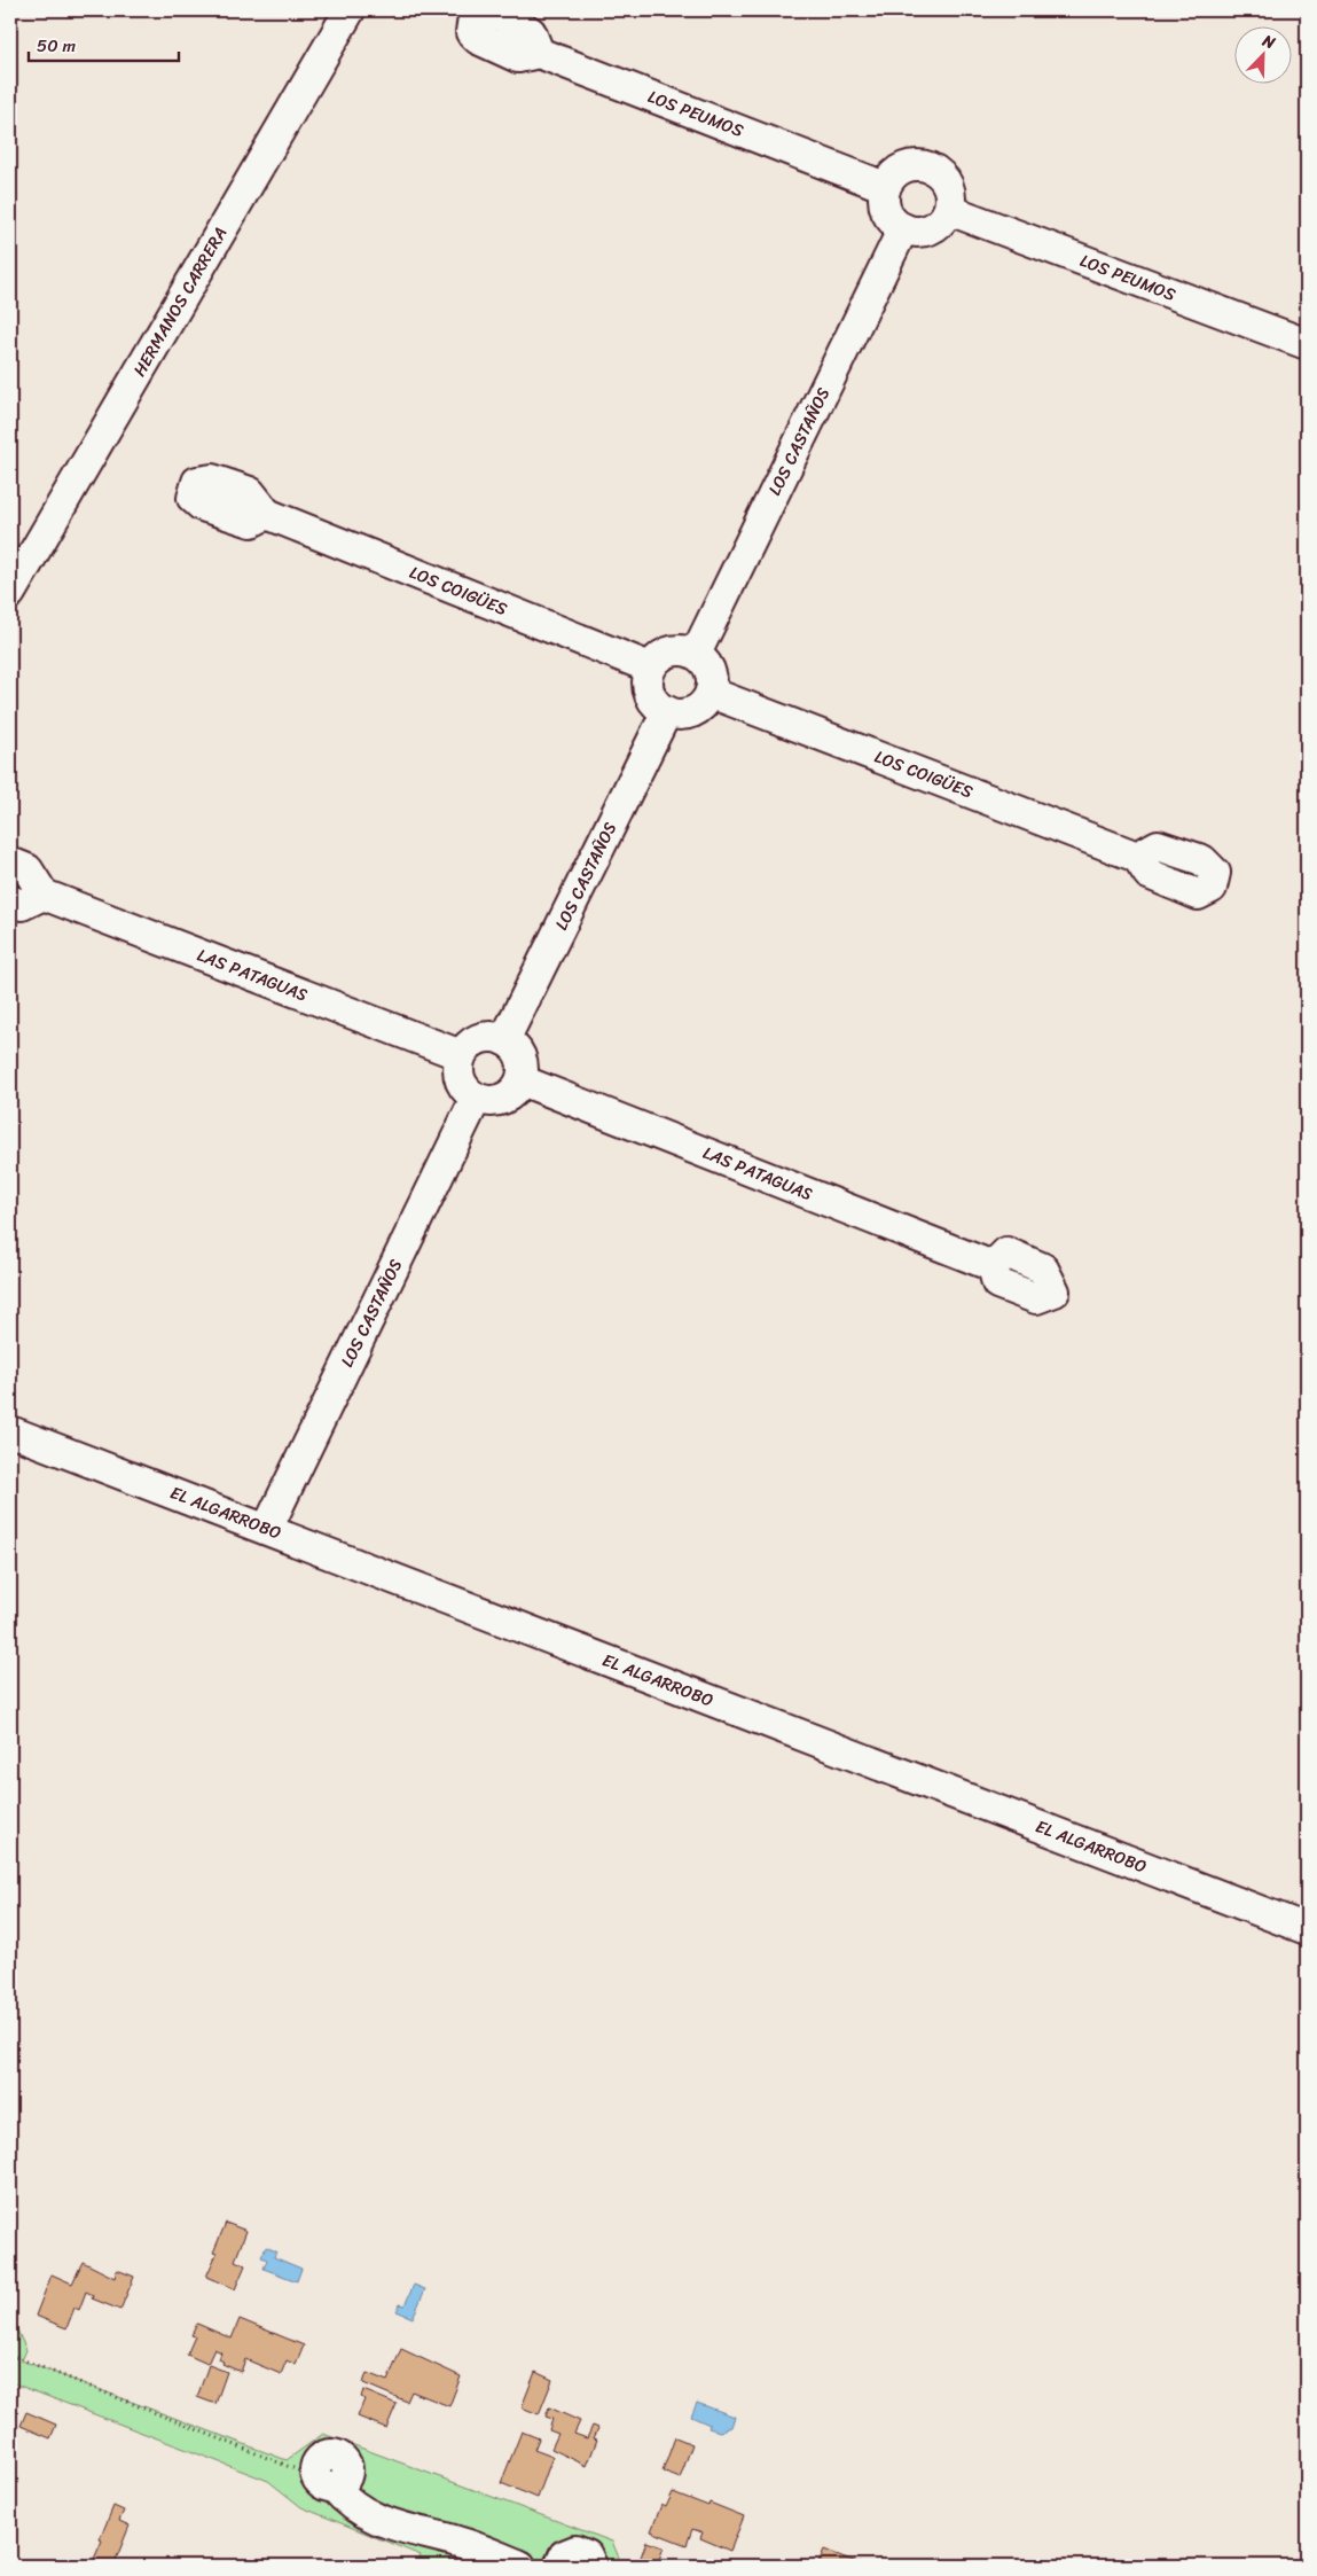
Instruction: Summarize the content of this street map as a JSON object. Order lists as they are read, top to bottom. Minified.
{"streets":{"street":["LOS PEUMOS","HERMANOS CARRERA","LOS CASTAÑOS","LOS COIGÜES","LAS PATAGUAS","EL ALGARROBO"]},"crossings":[["LOS PEUMOS","LOS CASTAÑOS"],["LOS CASTAÑOS","LOS COIGÜES"],["LOS CASTAÑOS","LAS PATAGUAS"],["LOS CASTAÑOS","EL ALGARROBO"]],"scale_bar":"50 m","north":"top right"}
